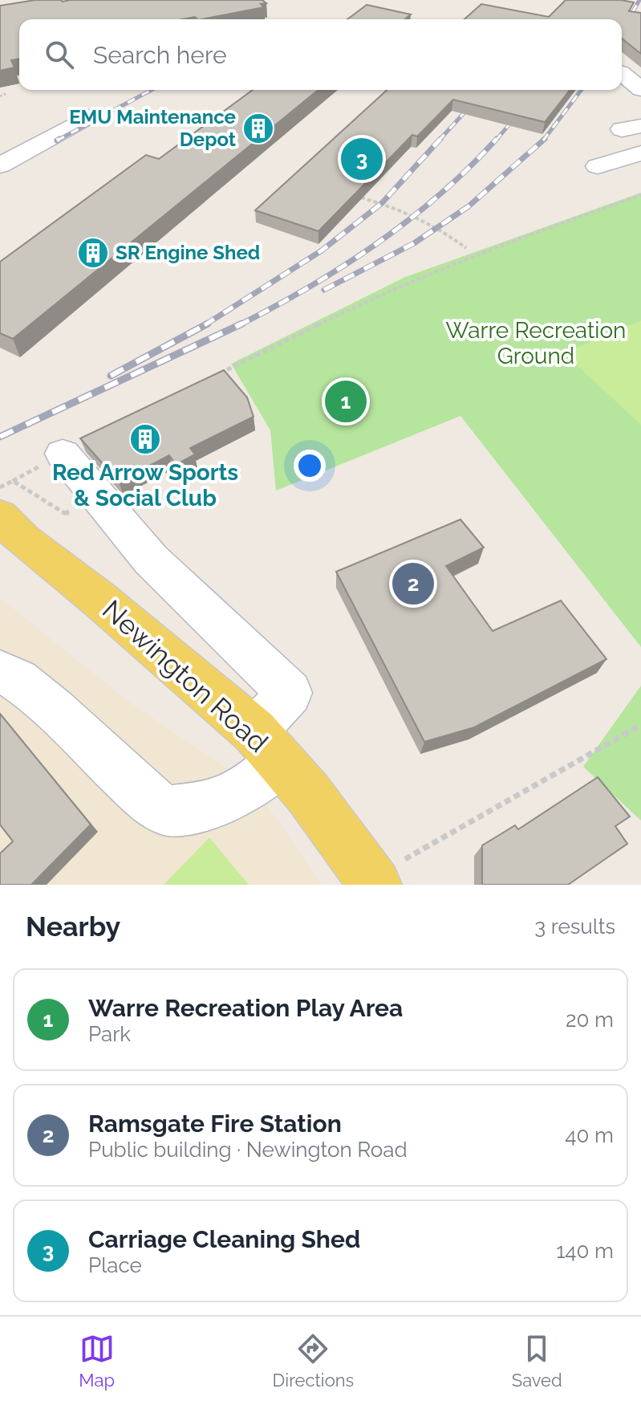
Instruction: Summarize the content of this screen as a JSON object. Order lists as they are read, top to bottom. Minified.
{"streets":{"main road":["Newington Road"]},"parks":["Warre Recreation Ground"],"places":{"building":["EMU Maintenance Depot","SR Engine Shed","Red Arrow Sports & Social Club"]},"page":{"search":"Search here","pins":["3","1","2"],"heading":["Nearby","3 results"],"list":[{"mark":"1","name":"Warre Recreation Play Area","note":"Park","value":"20 m"},{"mark":"2","name":"Ramsgate Fire Station","note":"Public building · Newington Road","value":"40 m"},{"mark":"3","name":"Carriage Cleaning Shed","note":"Place","value":"140 m"}],"nav":["Map","Directions","Saved"]}}
